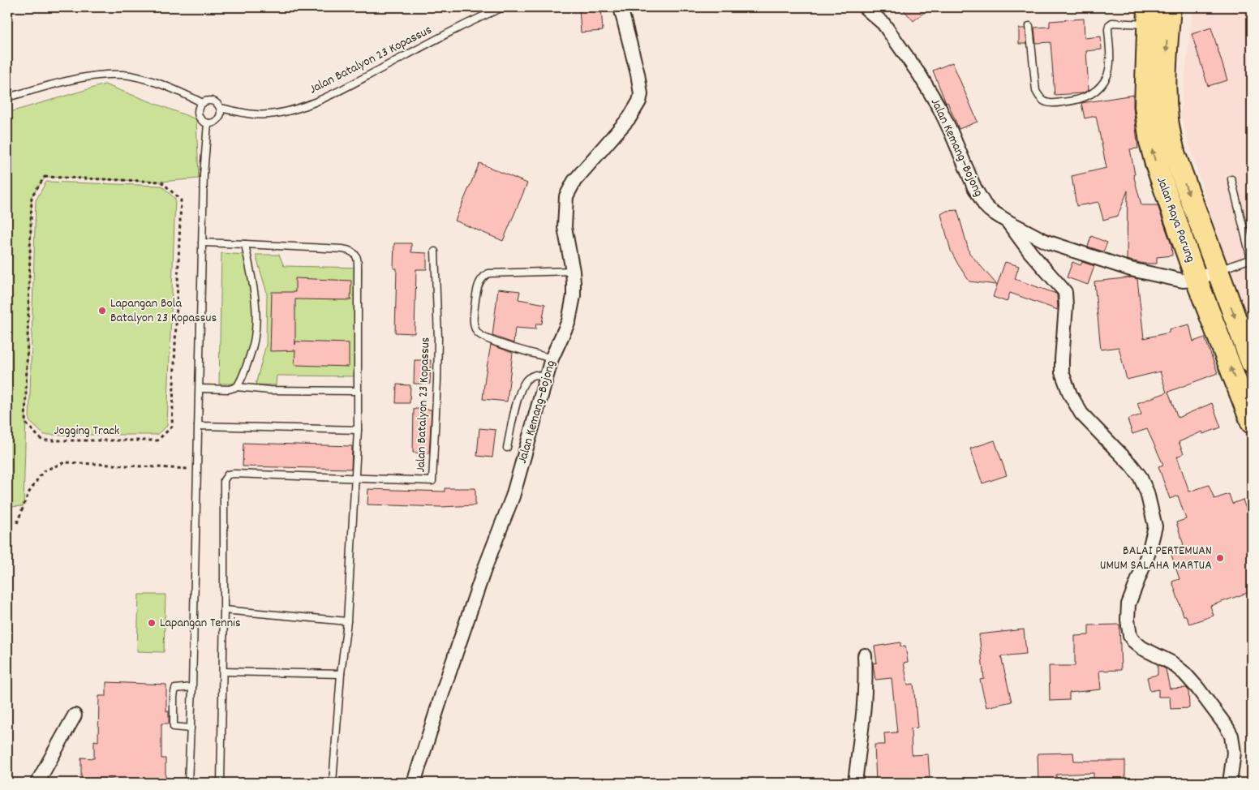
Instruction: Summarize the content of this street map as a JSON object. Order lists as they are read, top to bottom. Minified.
{"streets":{"highway":["Jalan Raya Parung"],"street":["Jalan Kemang–Bojong"],"lane":["Jalan Batalyon 23 Kopassus"],"path":["Jogging Track"]},"crossings":[["Jalan Kemang–Bojong","Jalan Raya Parung"]],"places":["Lapangan Bola Batalyon 23 Kopassus","BALAI PERTEMUAN UMUM SALAHA MARTUA","Lapangan Tennis"]}
